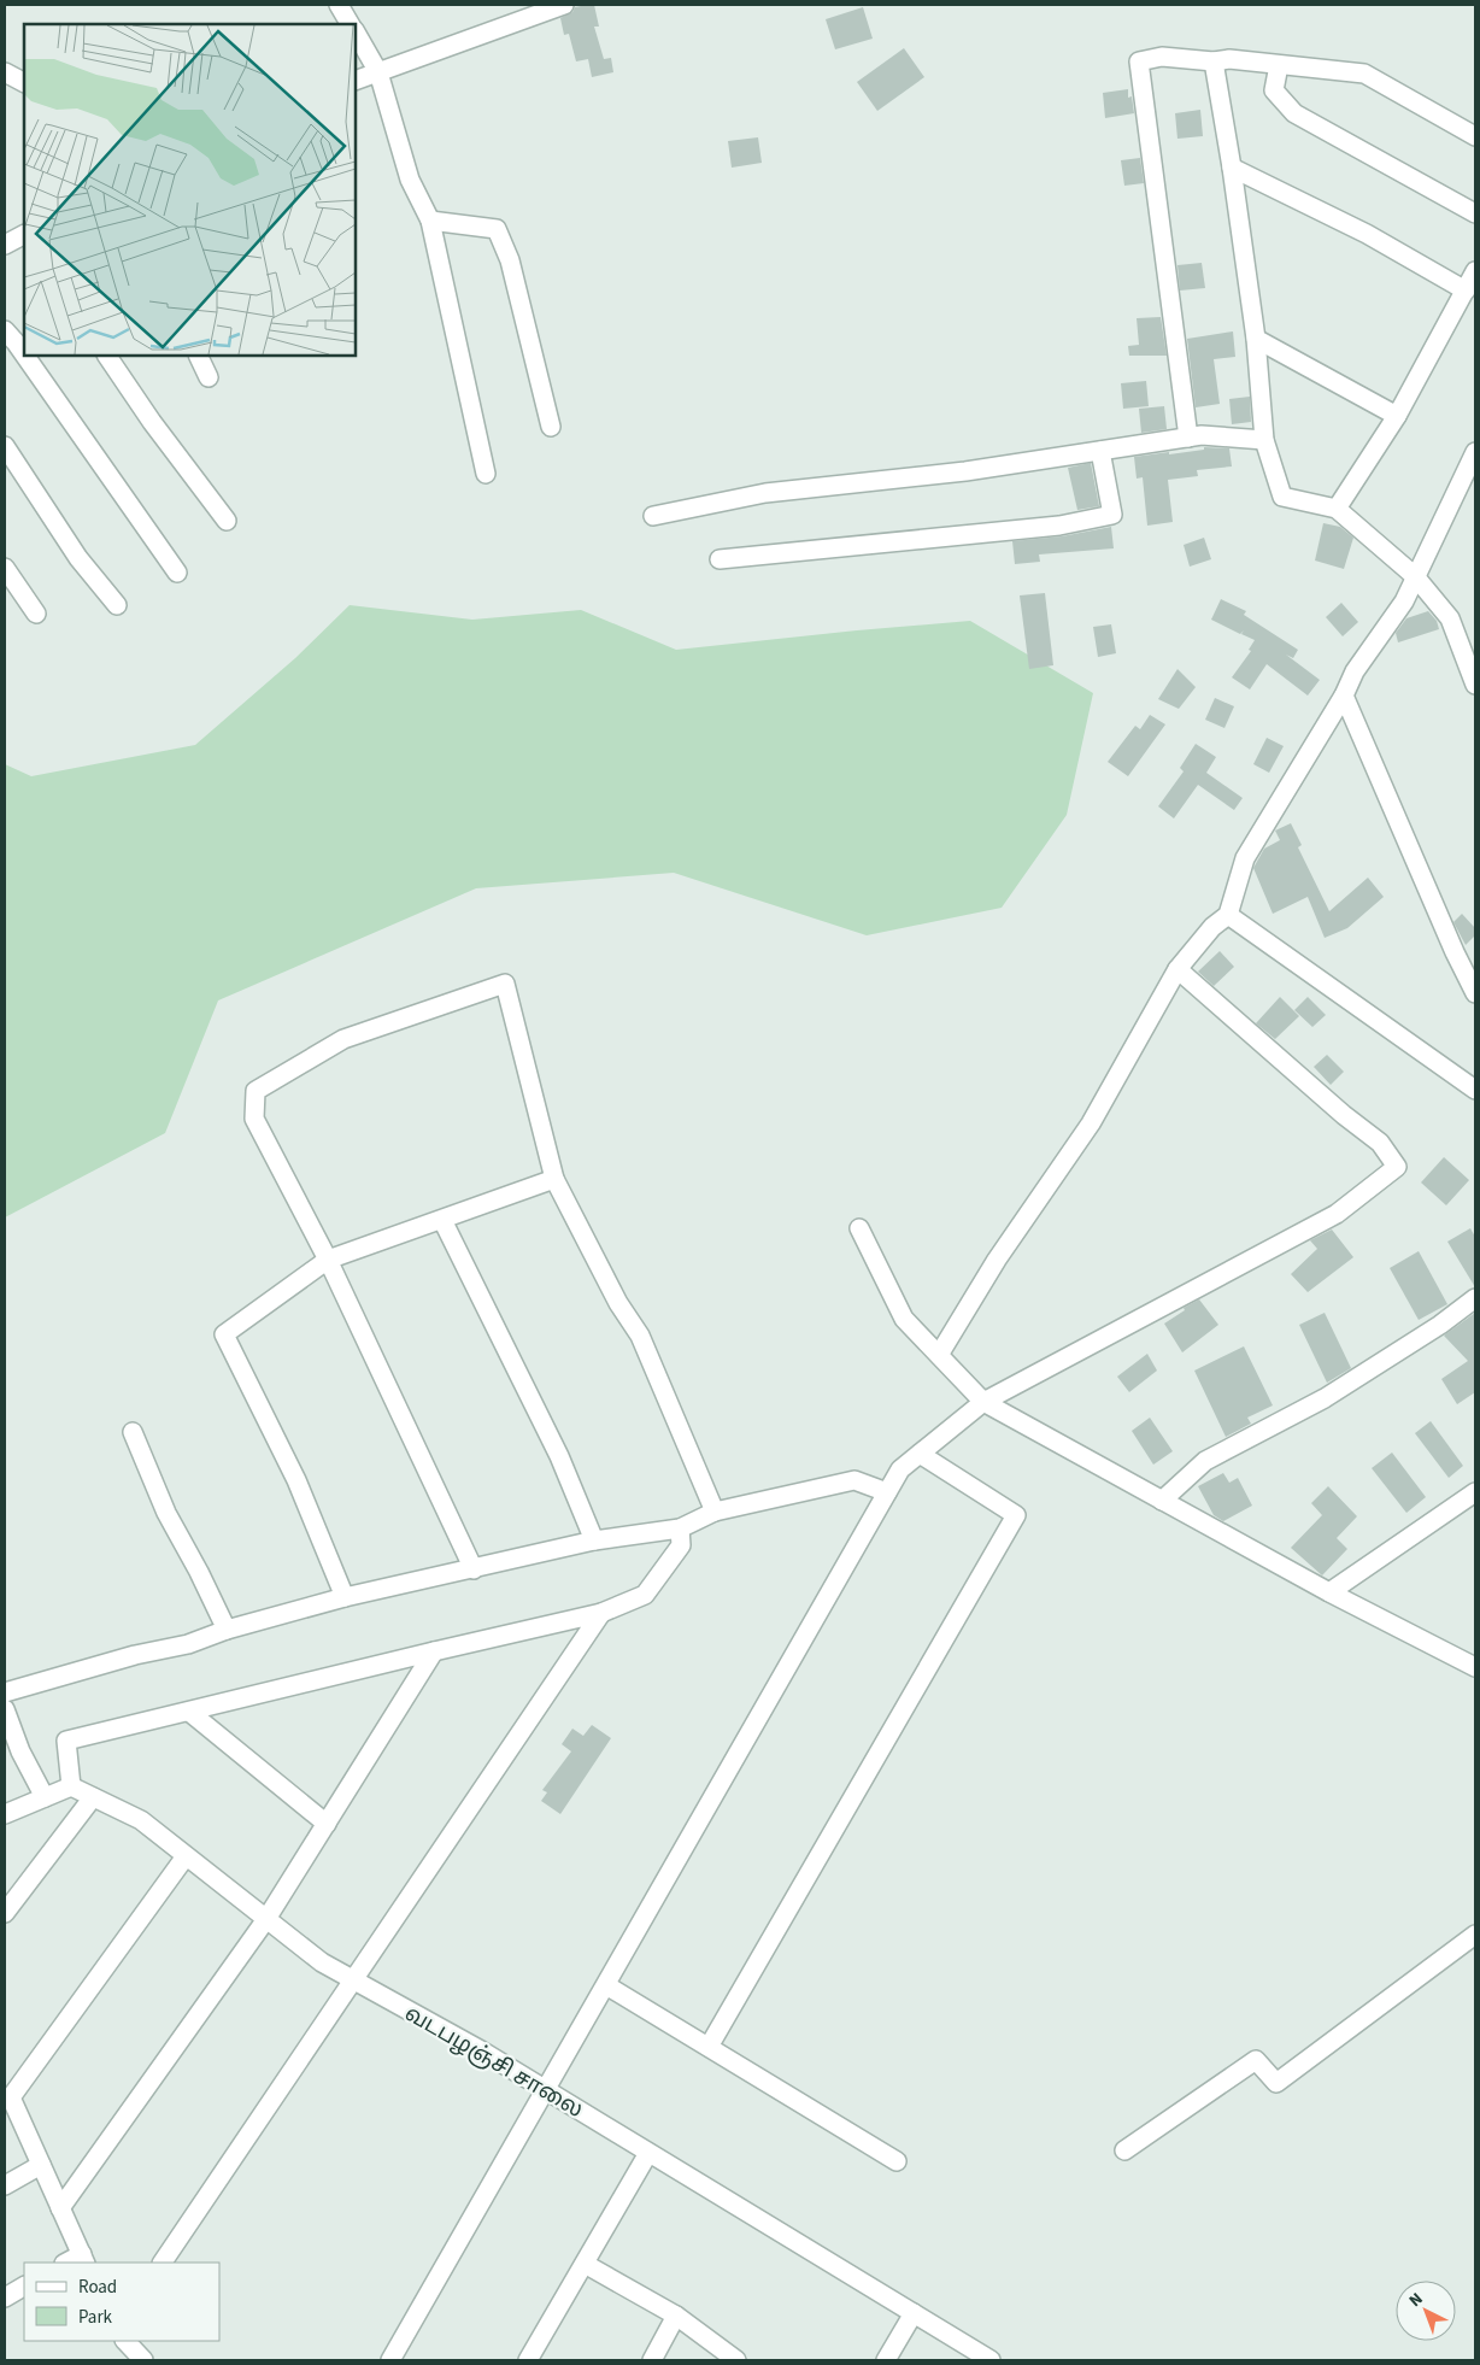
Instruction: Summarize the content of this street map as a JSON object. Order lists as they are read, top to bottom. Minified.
{"streets":{"street":["வடபழஞ்சி சாலை"]},"legend":["Road","Park"],"north":"top left"}
